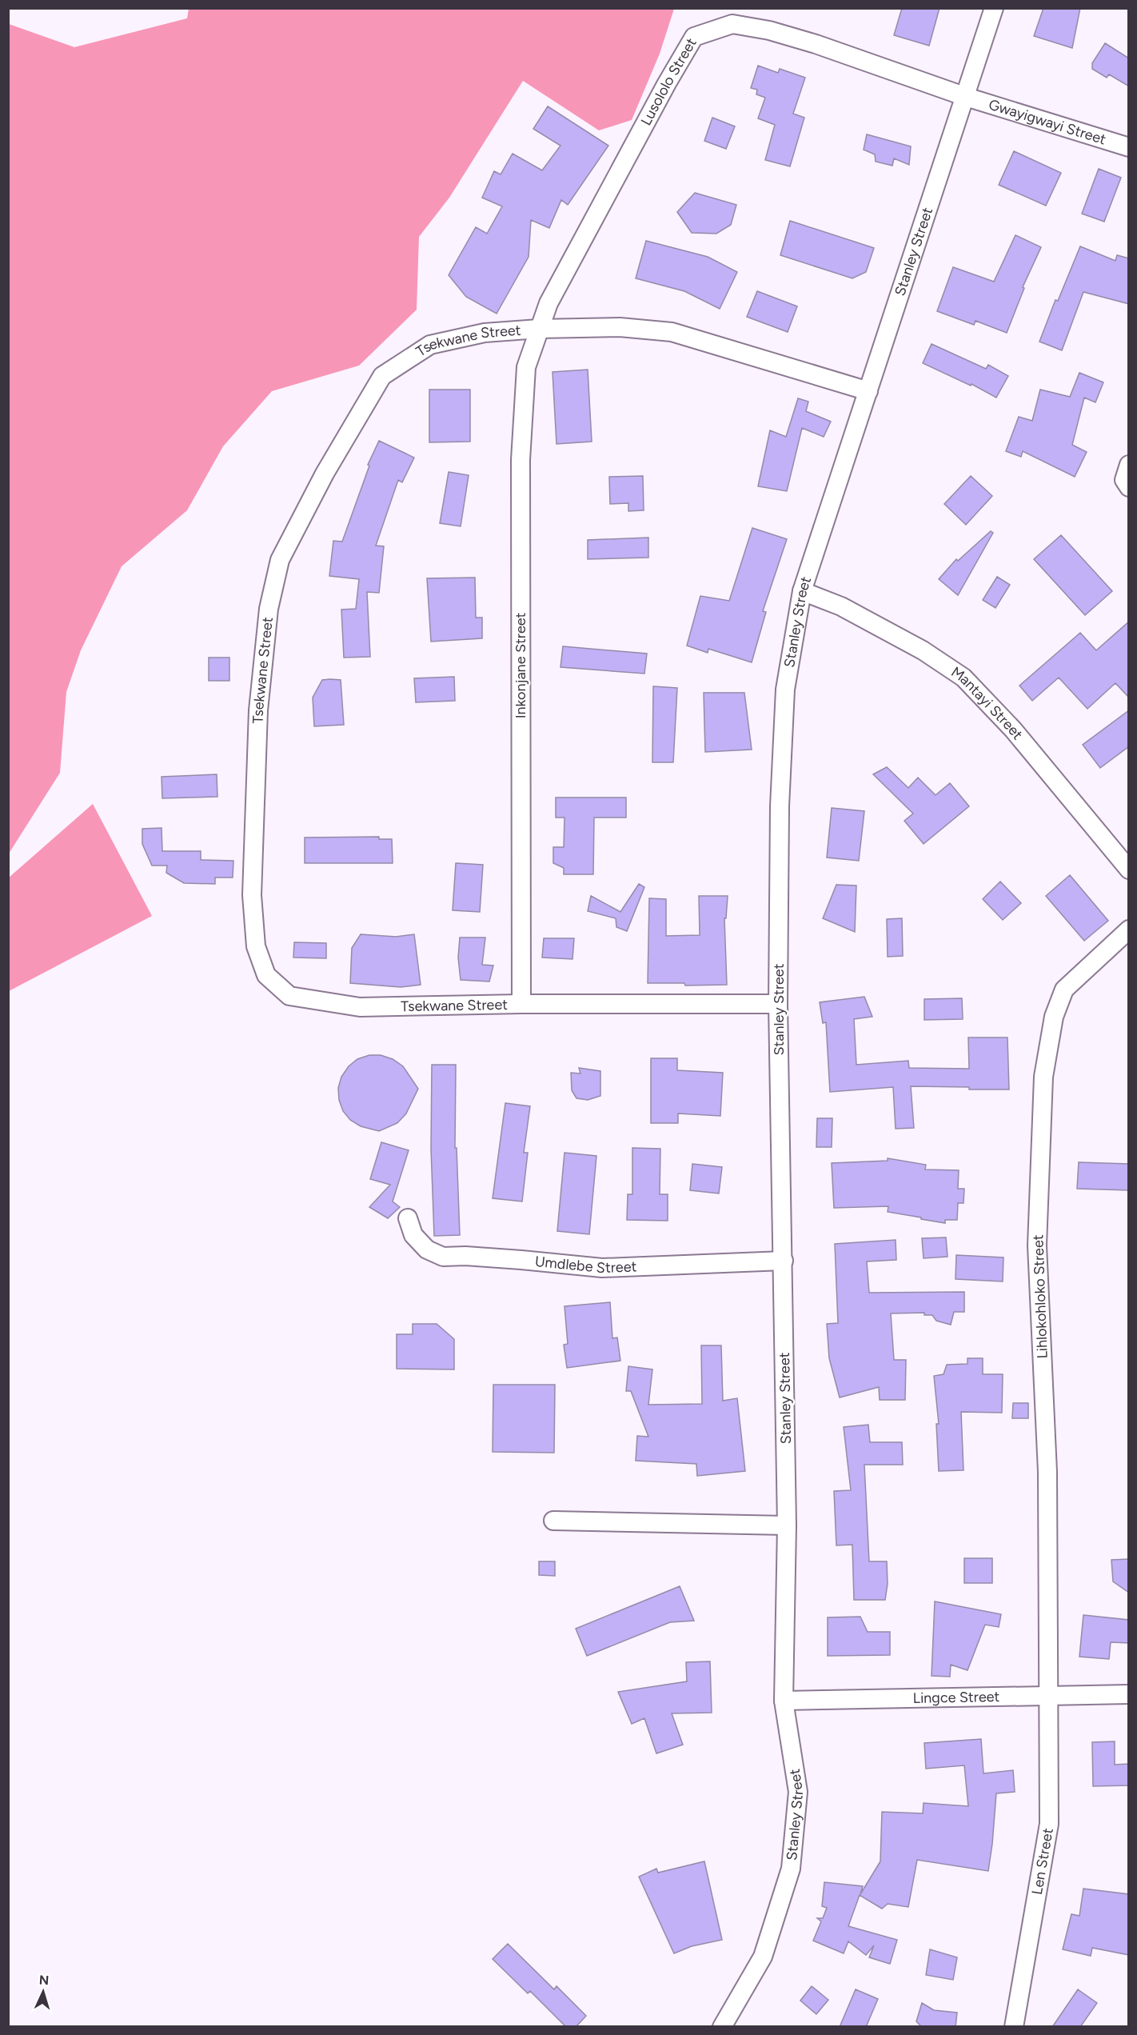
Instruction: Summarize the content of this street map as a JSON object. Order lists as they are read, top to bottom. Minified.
{"streets":{"street":["Lusololo Street","Gwayigwayi Street","Stanley Street","Tsekwane Street","Inkonjane Street","Mantayi Street","Umdlebe Street","Lihlokohloko Street","Lingce Street","Len Street"]},"crossings":[["Lusololo Street","Gwayigwayi Street"],["Lusololo Street","Stanley Street"],["Lusololo Street","Tsekwane Street"],["Lusololo Street","Inkonjane Street"],["Gwayigwayi Street","Stanley Street"],["Stanley Street","Tsekwane Street"],["Stanley Street","Mantayi Street"],["Stanley Street","Umdlebe Street"],["Stanley Street","Lingce Street"],["Tsekwane Street","Inkonjane Street"],["Lihlokohloko Street","Lingce Street"],["Lihlokohloko Street","Len Street"],["Lingce Street","Len Street"]],"north":"top"}
